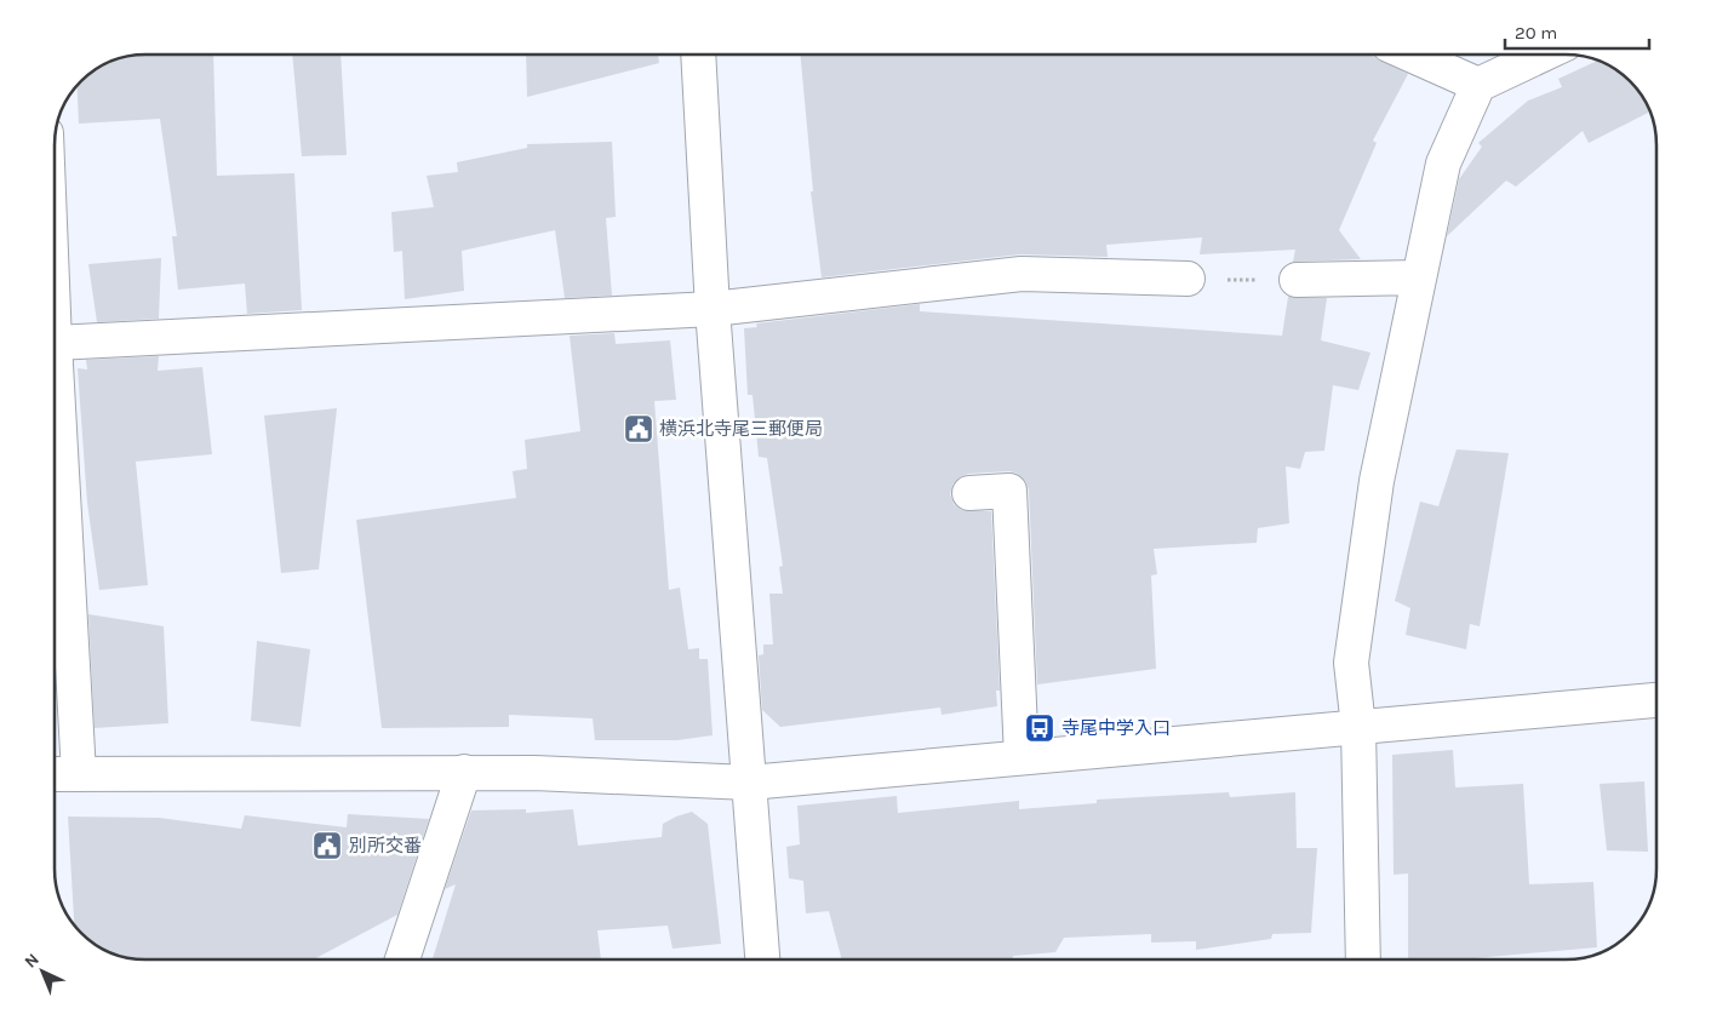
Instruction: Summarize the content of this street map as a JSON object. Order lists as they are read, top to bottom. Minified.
{"places":{"public building":["横浜北寺尾三郵便局","別所交番"],"bus stop":["寺尾中学入口"]},"scale_bar":"20 m","north":"top left"}
